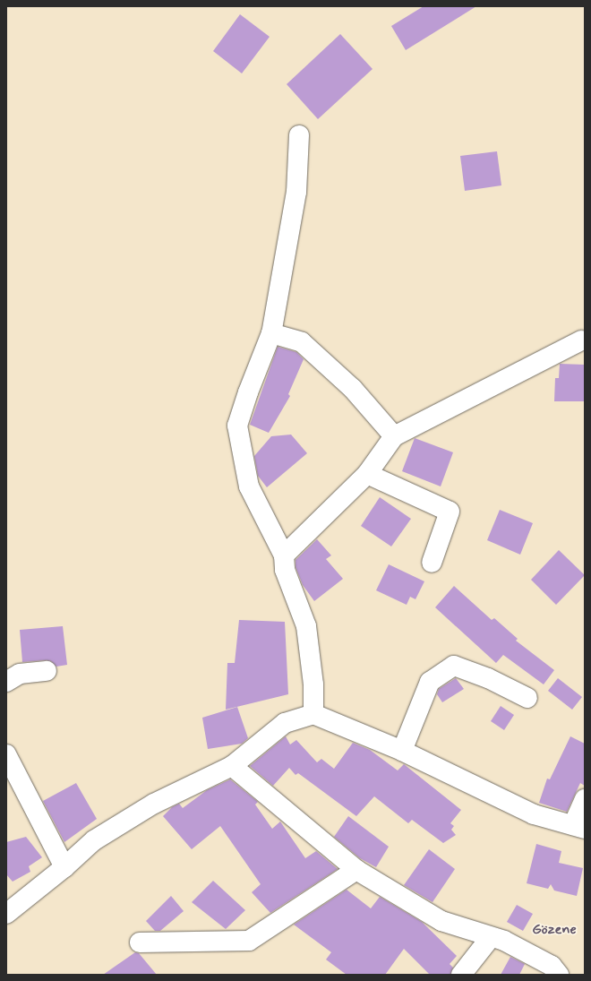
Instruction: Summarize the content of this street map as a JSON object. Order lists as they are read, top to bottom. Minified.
{"districts":["Gözene"]}
